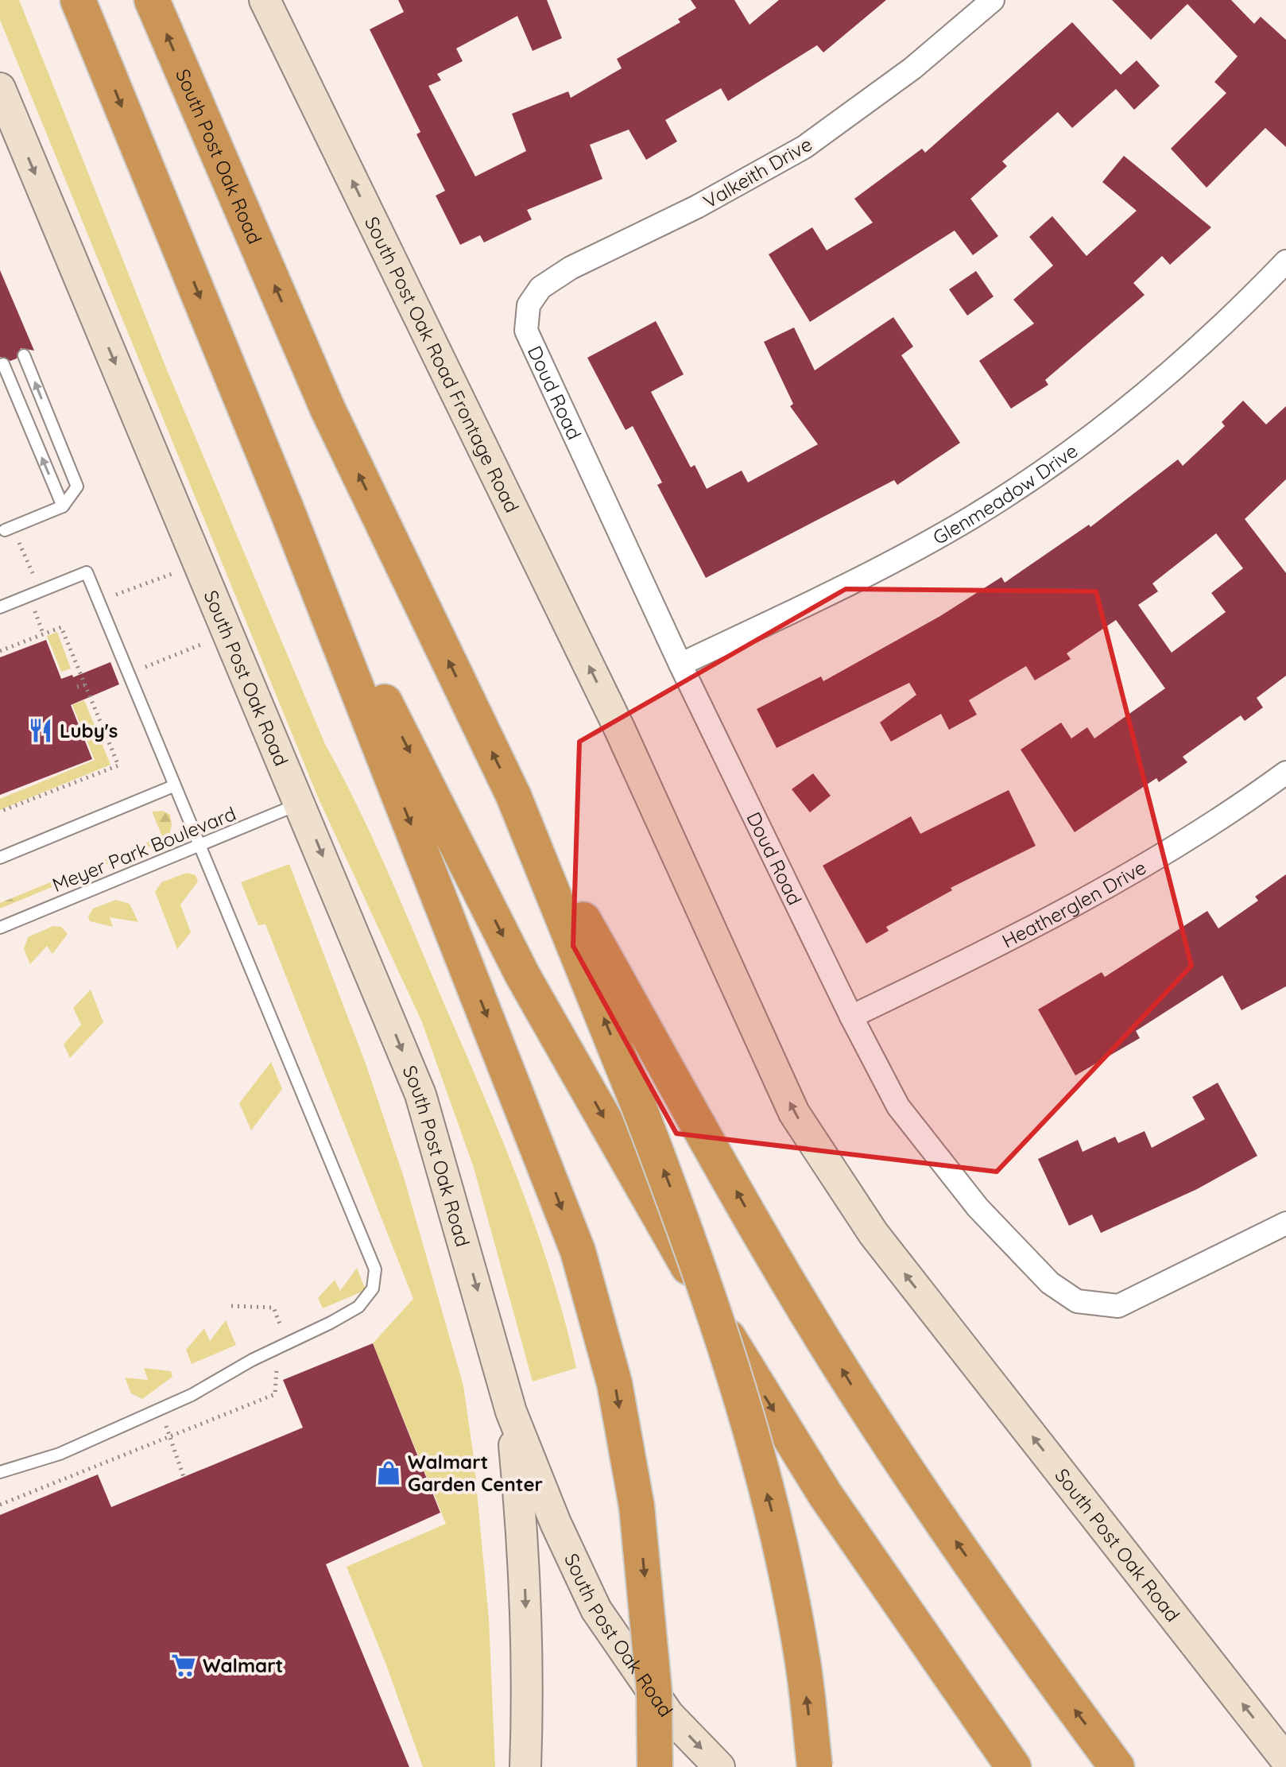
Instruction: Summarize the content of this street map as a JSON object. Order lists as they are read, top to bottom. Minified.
{"streets":{"highway":["South Post Oak Road"],"main road":["South Post Oak Road Frontage Road"],"street":["Valkeith Drive","Doud Road","Glenmeadow Drive","Heatherglen Drive"],"lane":["Meyer Park Boulevard"]},"crossings":[["South Post Oak Road","South Post Oak Road Frontage Road"],["South Post Oak Road","Meyer Park Boulevard"],["Valkeith Drive","Doud Road"],["Doud Road","Glenmeadow Drive"],["Doud Road","Heatherglen Drive"]],"one_way":["South Post Oak Road Frontage Road"],"places":{"restaurant":["Luby's"],"shop":["Walmart Garden Center"],"supermarket":["Walmart"]}}
